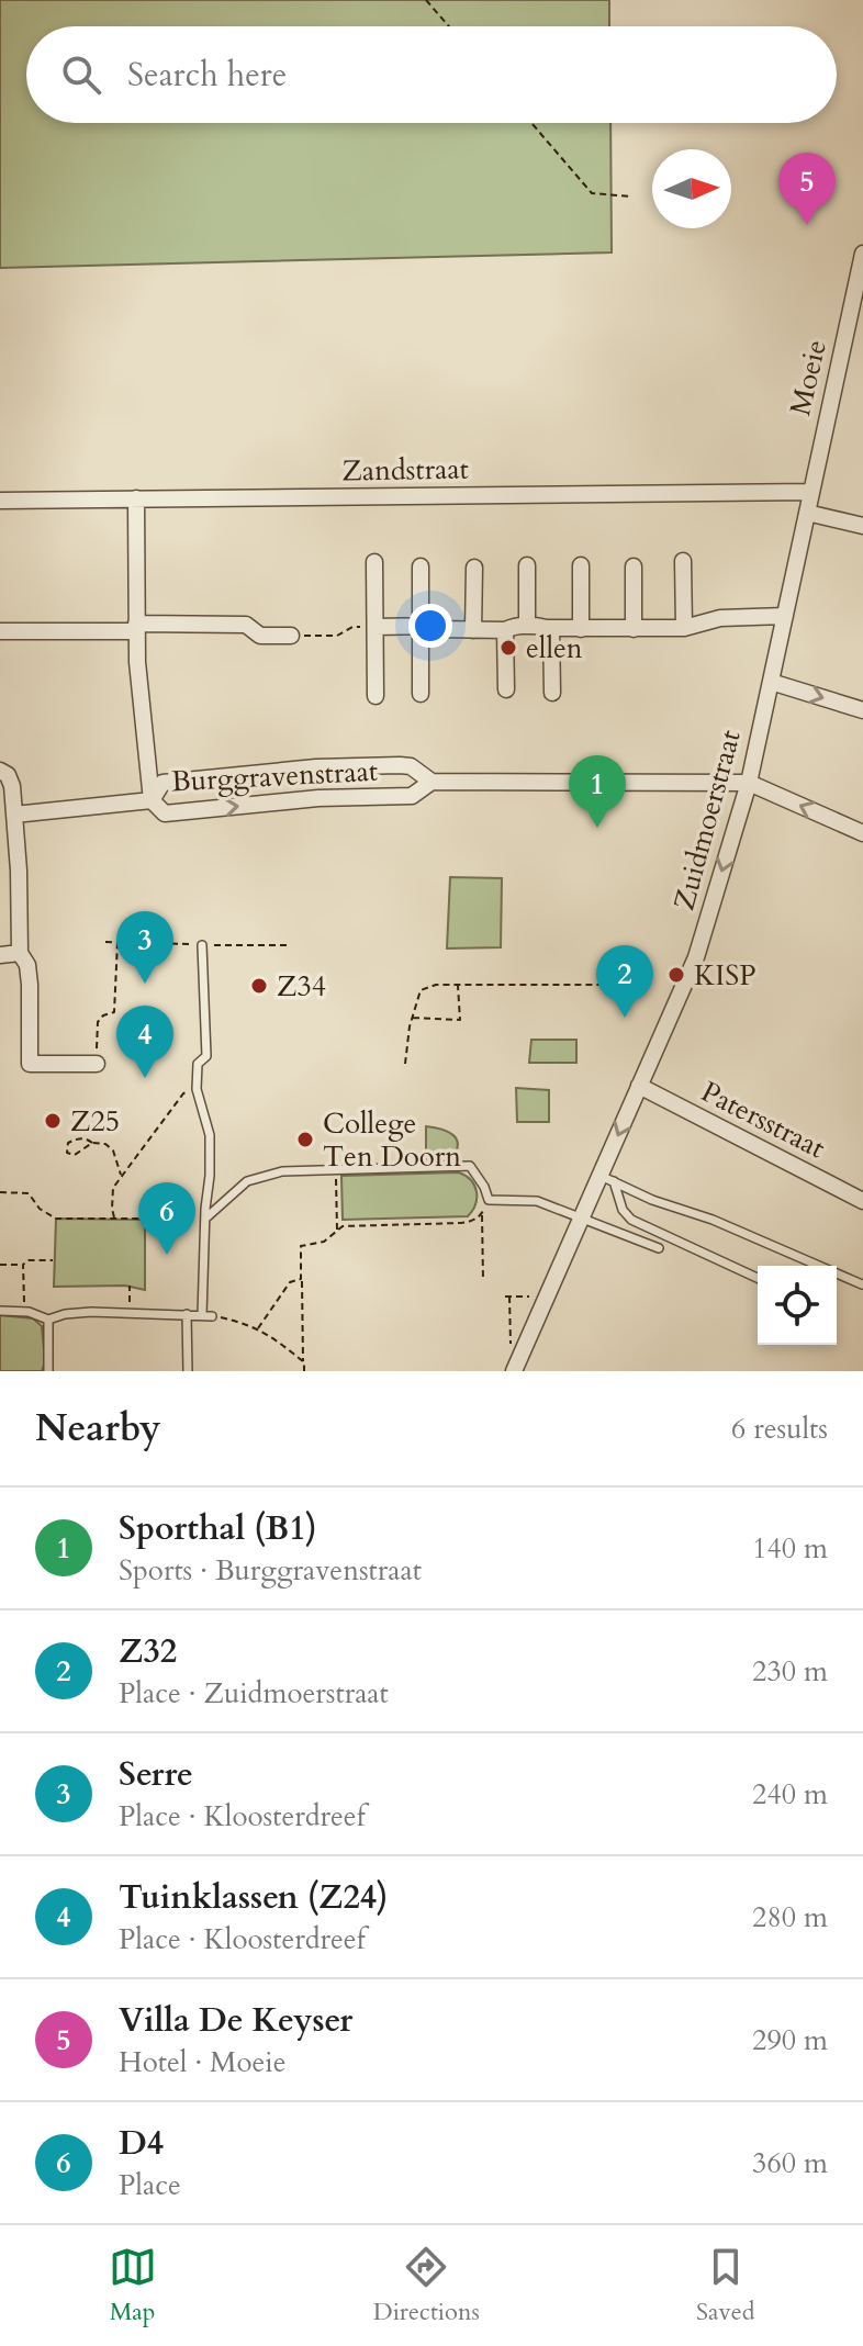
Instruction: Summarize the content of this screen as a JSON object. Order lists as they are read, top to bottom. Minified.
{"streets":{"street":["Moeie","Zandstraat","Burggravenstraat","Zuidmoerstraat","Patersstraat"]},"crossings":[["Moeie","Zandstraat"],["Moeie","Zuidmoerstraat"],["Burggravenstraat","Zuidmoerstraat"],["Zuidmoerstraat","Patersstraat"]],"one_way":["Zuidmoerstraat"],"places":["ellen","KISP","Z34","Z25","College Ten Doorn"],"north":"right","page":{"search":"Search here","pins":["5","1","3","2","4","6"],"heading":["Nearby","6 results"],"list":[{"mark":"1","name":"Sporthal (B1)","note":"Sports · Burggravenstraat","value":"140 m"},{"mark":"2","name":"Z32","note":"Place · Zuidmoerstraat","value":"230 m"},{"mark":"3","name":"Serre","note":"Place · Kloosterdreef","value":"240 m"},{"mark":"4","name":"Tuinklassen (Z24)","note":"Place · Kloosterdreef","value":"280 m"},{"mark":"5","name":"Villa De Keyser","note":"Hotel · Moeie","value":"290 m"},{"mark":"6","name":"D4","note":"Place","value":"360 m"}],"nav":["Map","Directions","Saved"]}}
